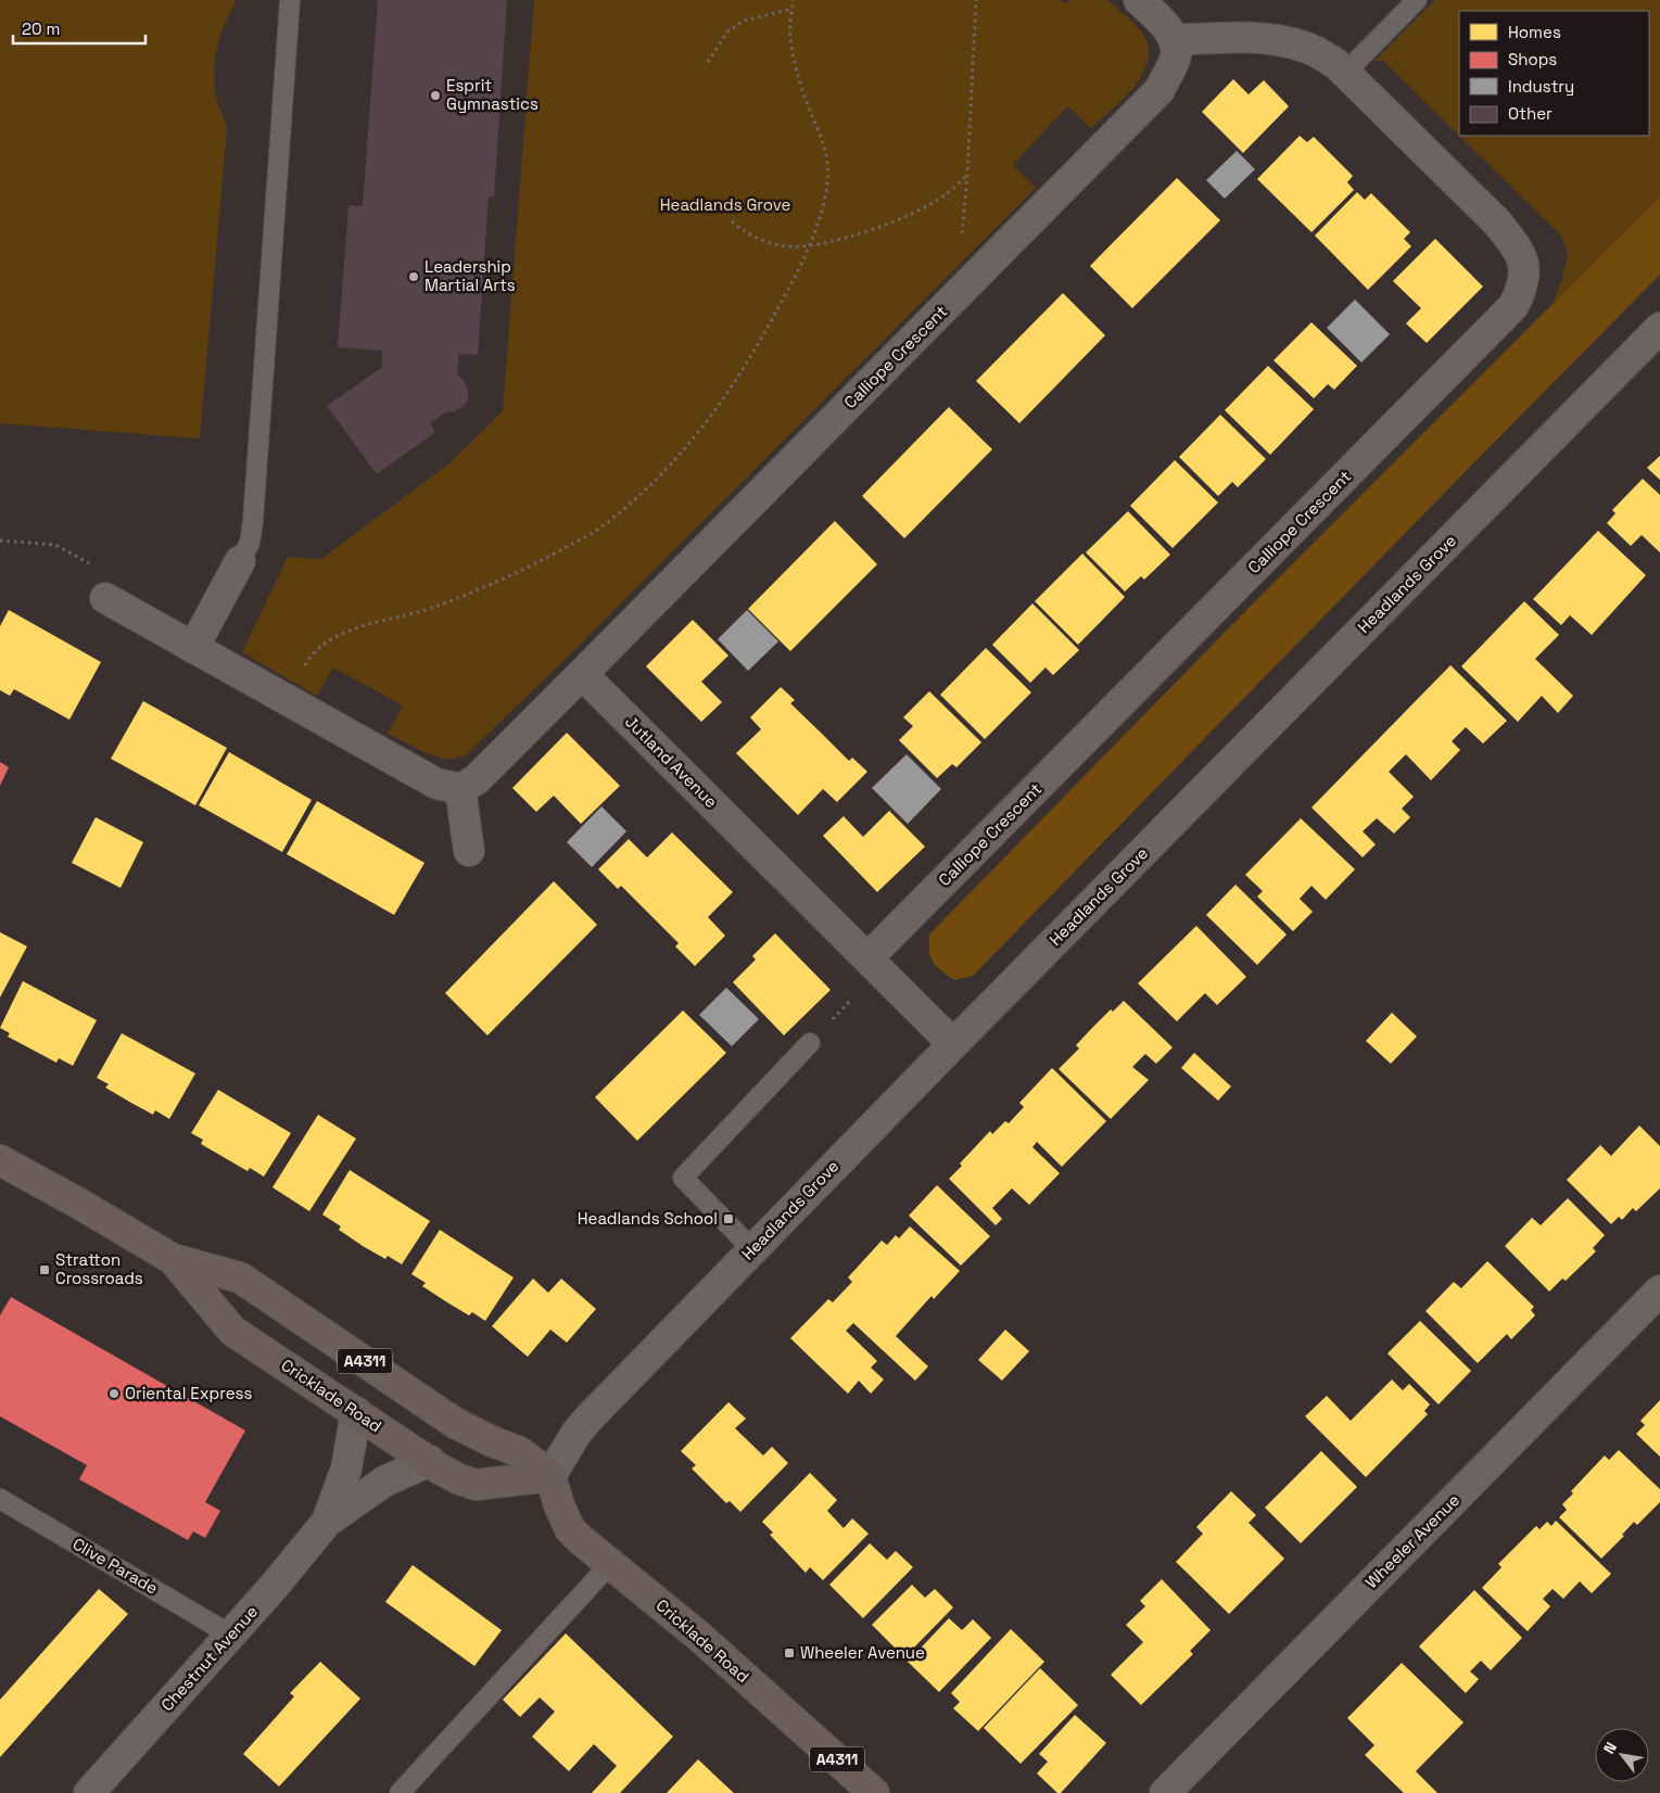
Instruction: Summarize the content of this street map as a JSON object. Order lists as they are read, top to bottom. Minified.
{"streets":{"main road":["A4311","Cricklade Road"],"street":["Calliope Crescent","Headlands Grove","Jutland Avenue","Wheeler Avenue","Chestnut Avenue"],"lane":["Clive Parade"]},"crossings":[["Calliope Crescent","Jutland Avenue"],["Headlands Grove","Jutland Avenue"],["Headlands Grove","Cricklade Road"],["Cricklade Road","Chestnut Avenue"],["Clive Parade","Chestnut Avenue"]],"parks":["Headlands Grove"],"places":{"other":["Esprit Gymnastics","Leadership Martial Arts","Oriental Express"],"transit":["Headlands School","Stratton Crossroads","Wheeler Avenue"]},"legend":["Homes","Shops","Industry","Other"],"scale_bar":"20 m","north":"top left"}
